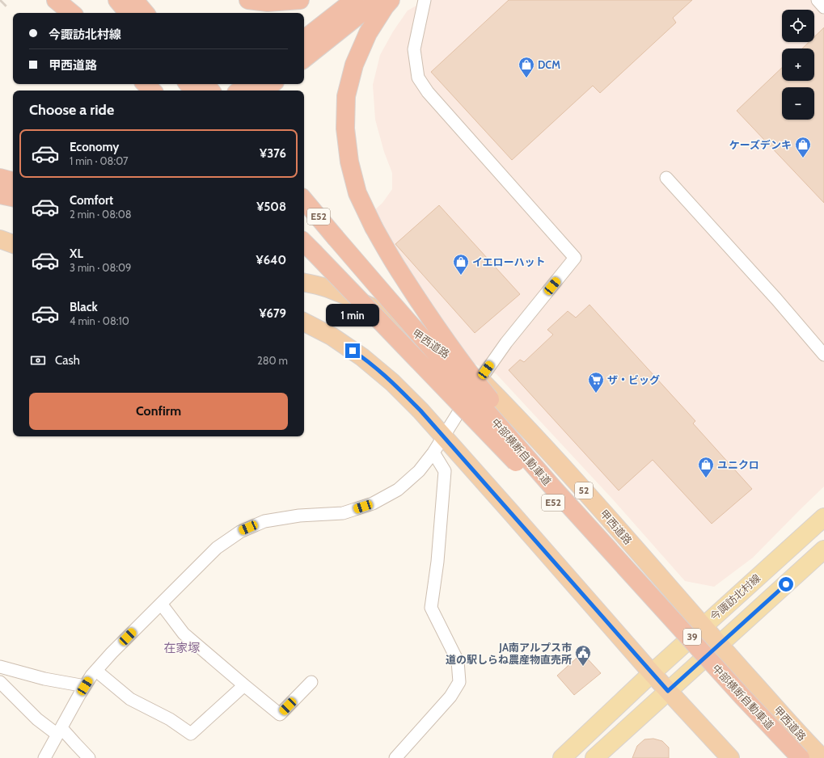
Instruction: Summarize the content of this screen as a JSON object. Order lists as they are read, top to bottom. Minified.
{"streets":{"highway":["E52","甲西道路","中部横断自動車道","52"],"main road":["今諏訪北村線","39"]},"crossings":[["甲西道路","今諏訪北村線"],["甲西道路","39"]],"districts":["在家塚"],"places":{"shop":["DCM","ケーズデンキ","イエローハット","ユニクロ"],"supermarket":["ザ・ビッグ"],"public building":["JA南アルプス市 道の駅しらね農産物直売所"]},"page":{"map_buttons":["+","−"],"banner":["今諏訪北村線","甲西道路"],"heading":"Choose a ride","list":[{"name":"Economy","note":"1 min · 08:07","value":"¥376"},{"name":"Comfort","note":"2 min · 08:08","value":"¥508"},{"name":"XL","note":"3 min · 08:09","value":"¥640"},{"name":"Black","note":"4 min · 08:10","value":"¥679"}],"bubble":"1 min","pay":["Cash","280 m"],"buttons":"Confirm"}}
